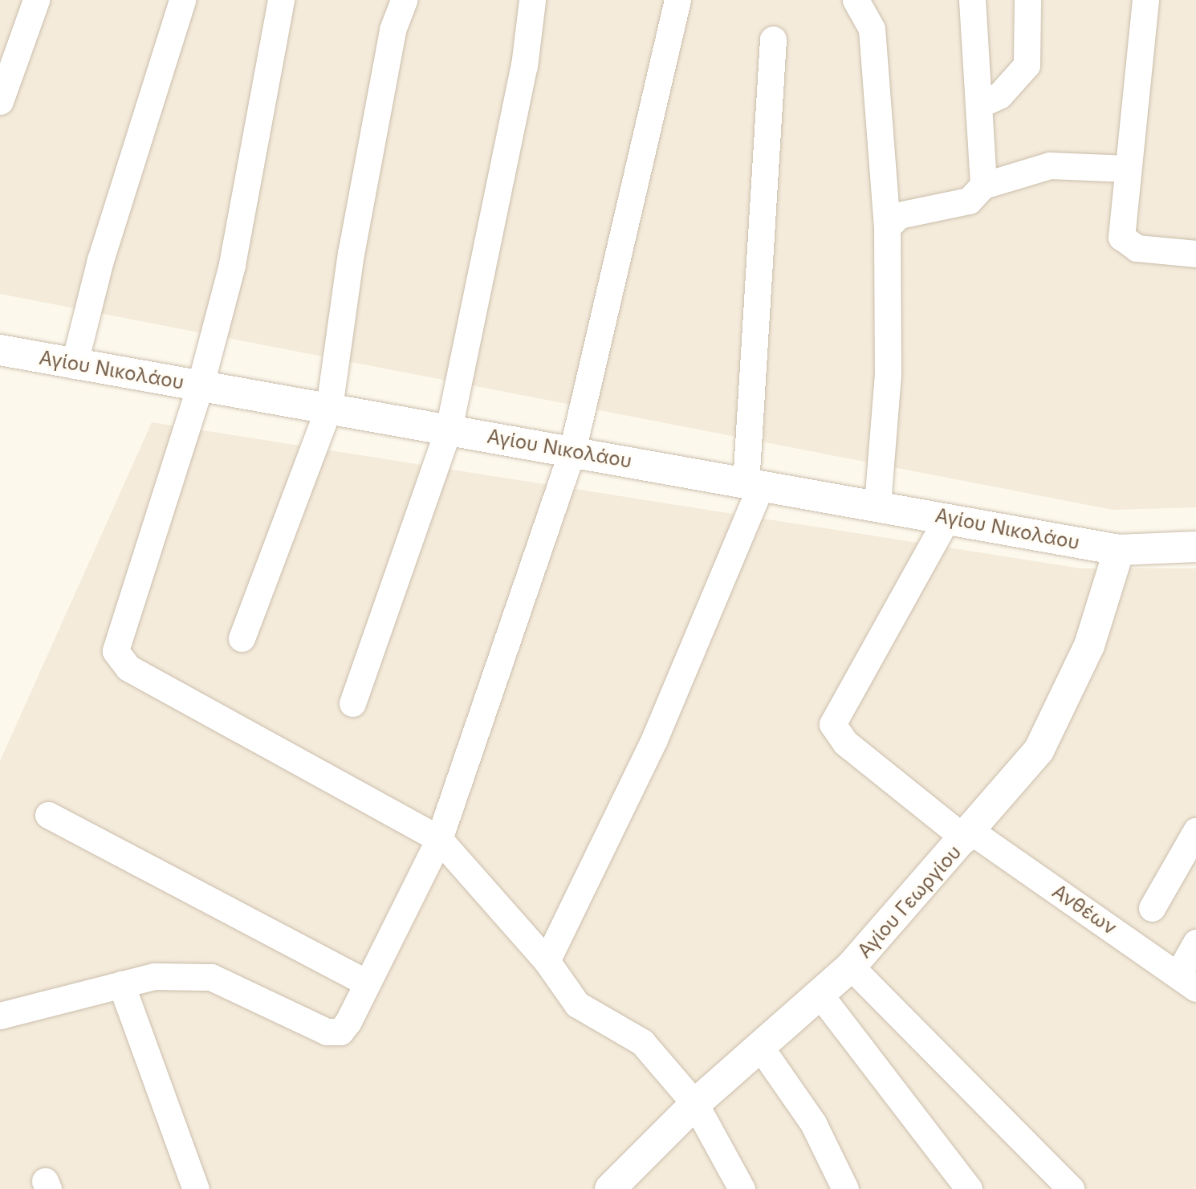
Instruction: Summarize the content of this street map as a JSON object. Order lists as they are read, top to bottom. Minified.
{"streets":{"street":["Αγίου Νικολάου","Αγίου Γεωργίου","Ανθέων"]},"crossings":[["Αγίου Νικολάου","Αγίου Γεωργίου"],["Αγίου Νικολάου","Ανθέων"],["Αγίου Γεωργίου","Ανθέων"]]}
